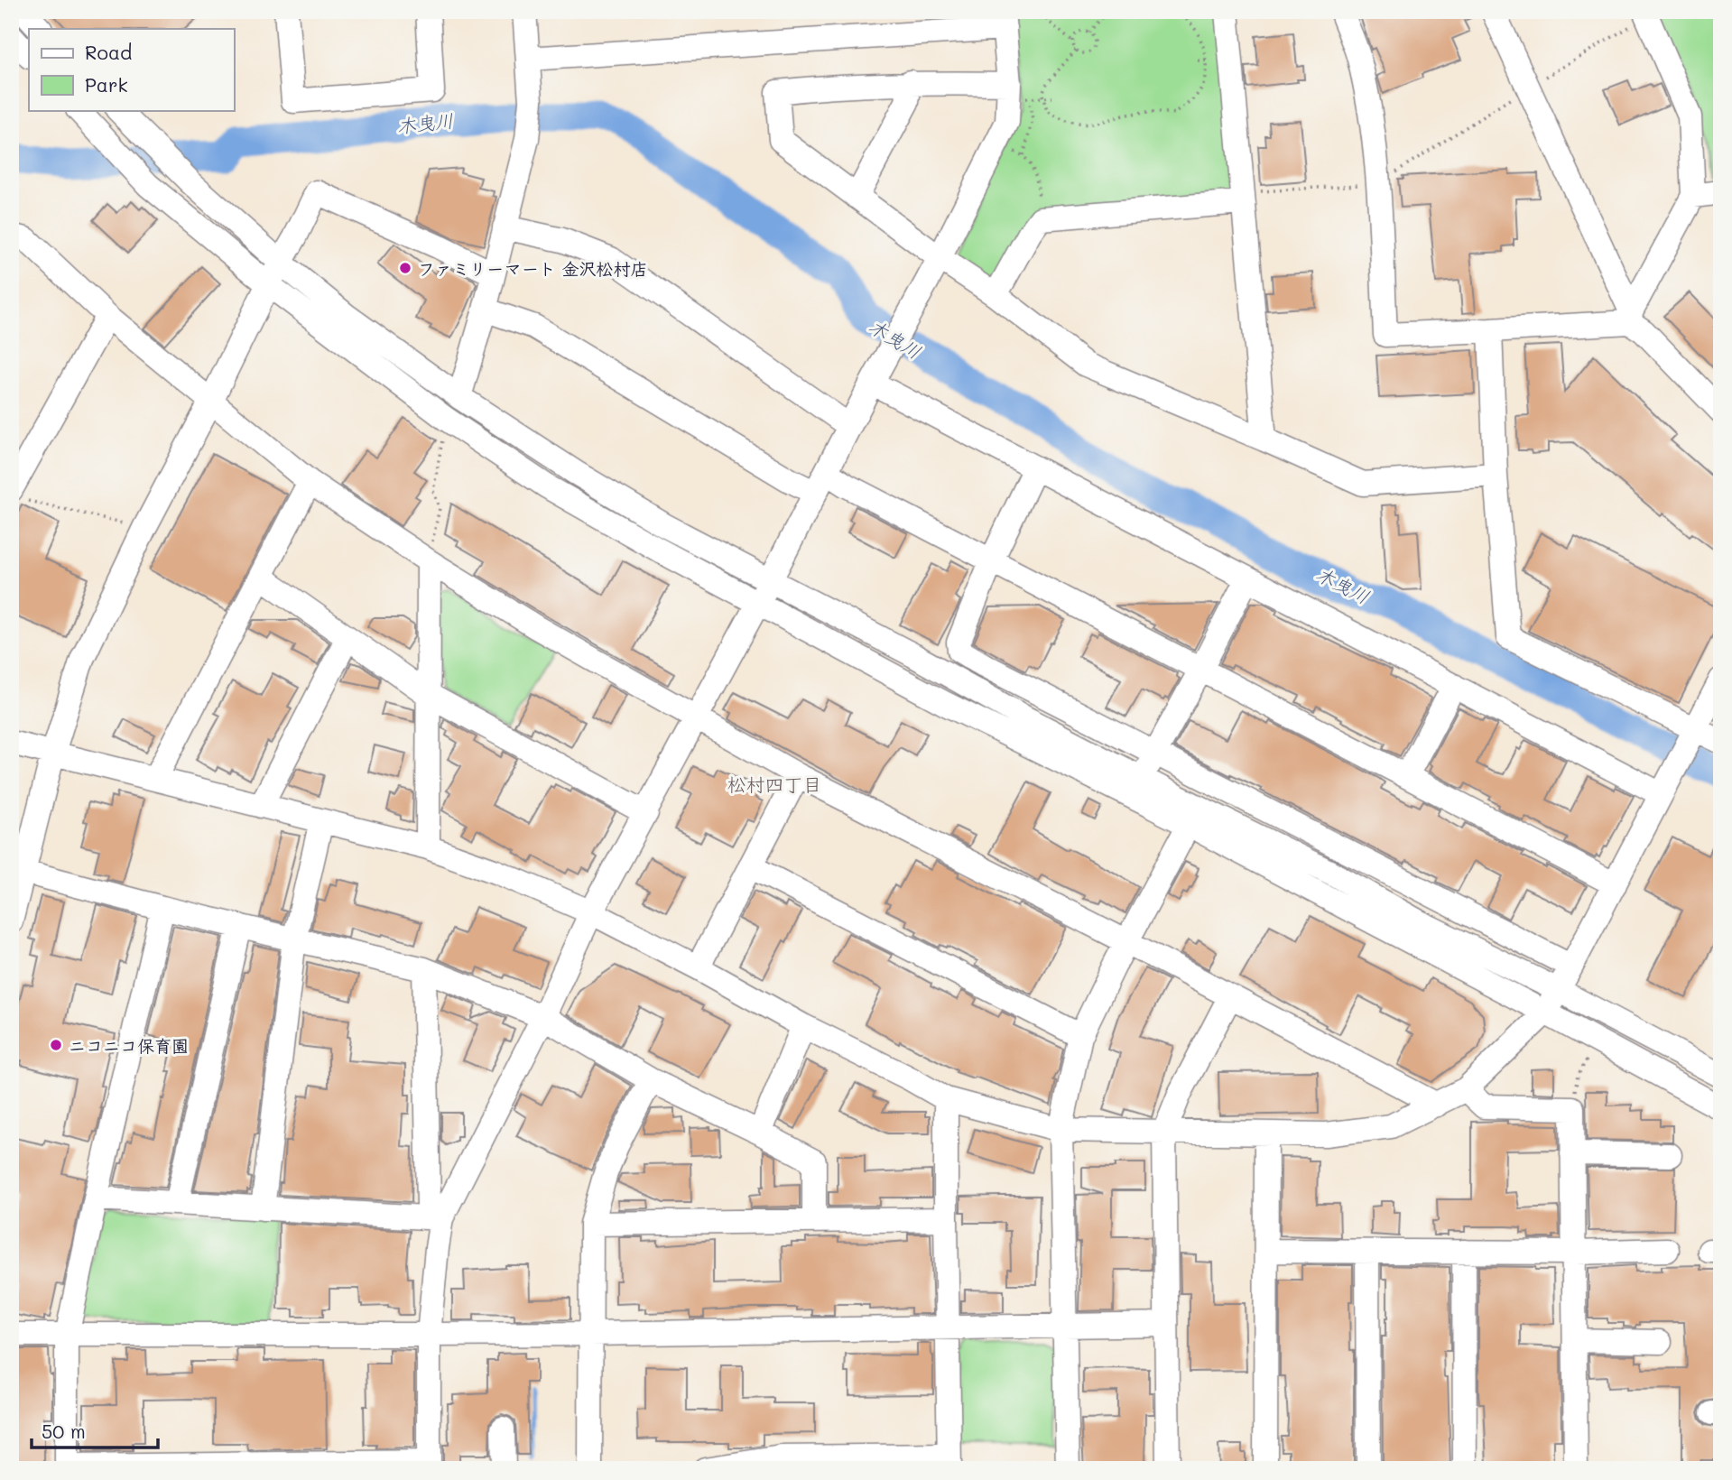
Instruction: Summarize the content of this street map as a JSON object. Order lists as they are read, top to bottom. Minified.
{"districts":["松村四丁目"],"water":["木曳川"],"places":["ファミリーマート 金沢松村店","ニコニコ保育園"],"legend":["Road","Park"],"scale_bar":"50 m"}
